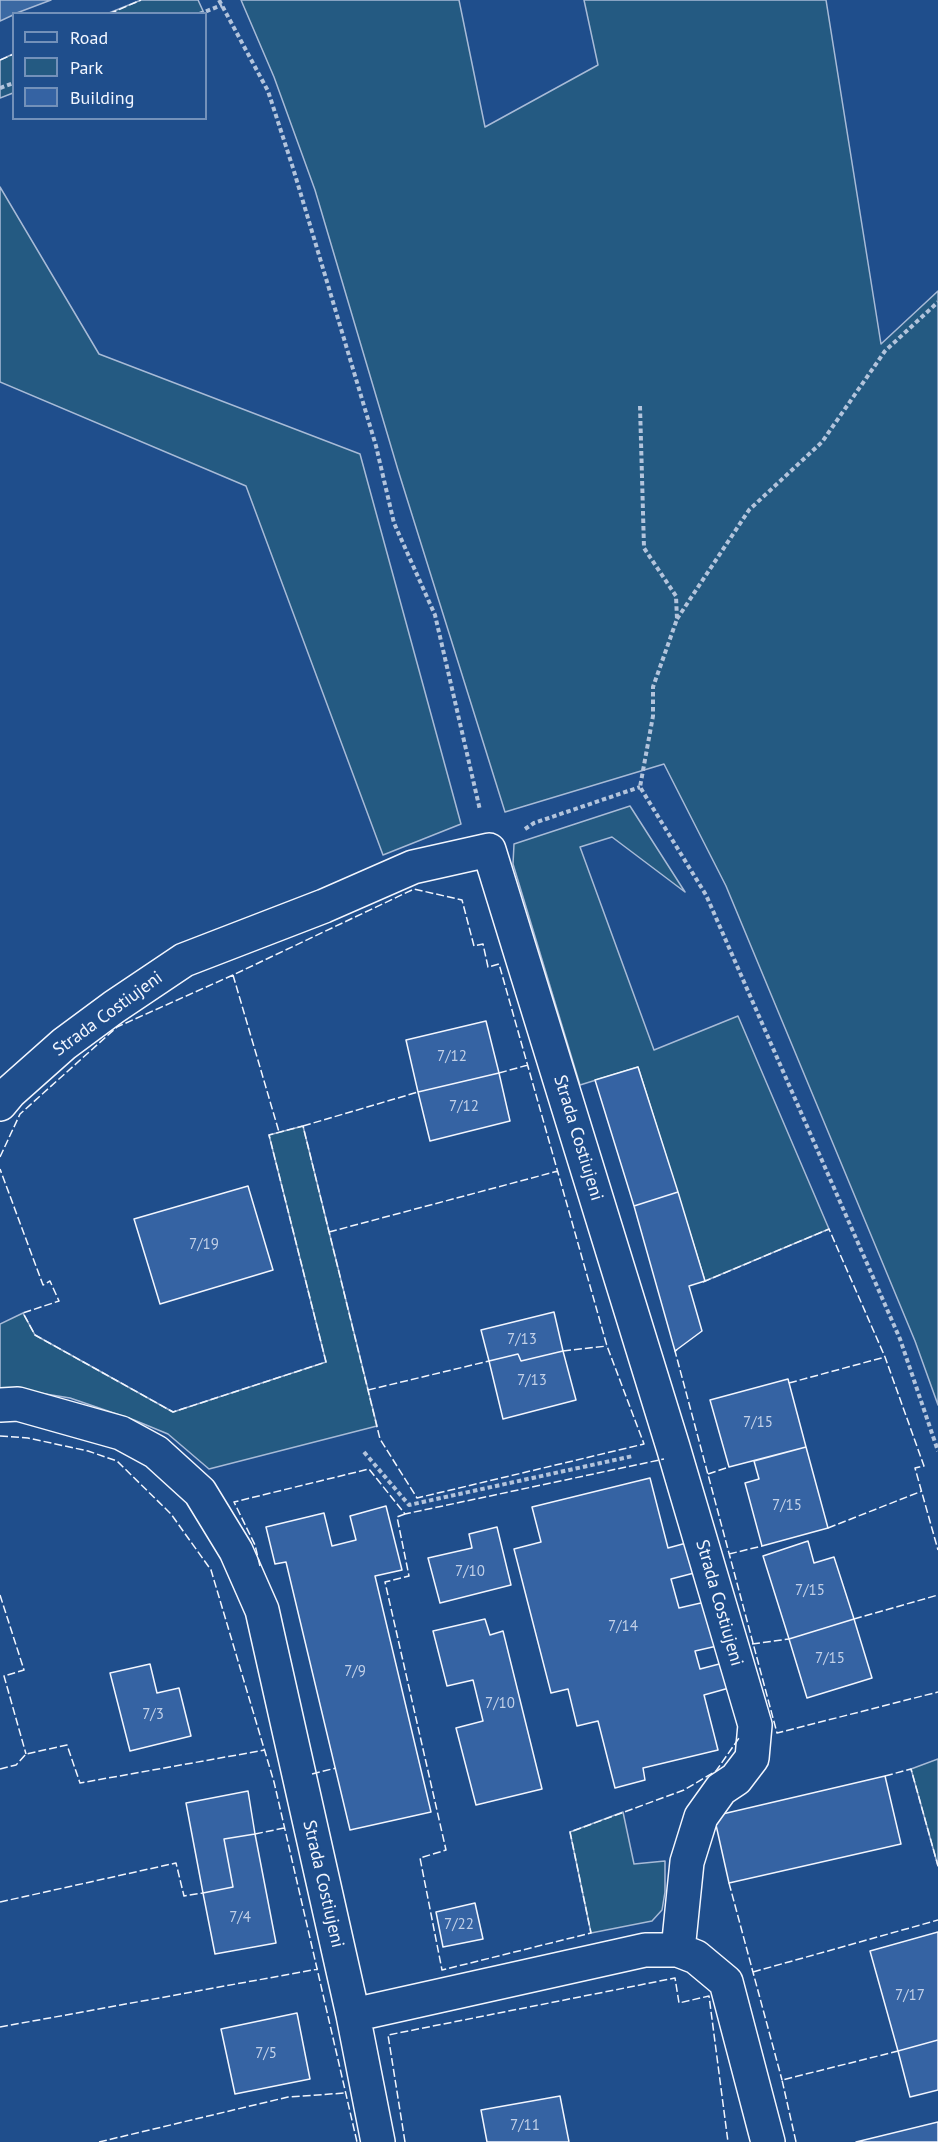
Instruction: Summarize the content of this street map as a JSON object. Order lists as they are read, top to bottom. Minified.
{"streets":{"street":["Strada Costiujeni"]},"house_numbers":["7/12","7/12","7/19","7/13","7/13","7/15","7/15","7/10","7/15","7/14","7/15","7/9","7/10","7/3","7/4","7/22","7/17","7/5","7/11"],"legend":["Road","Park","Building"]}
